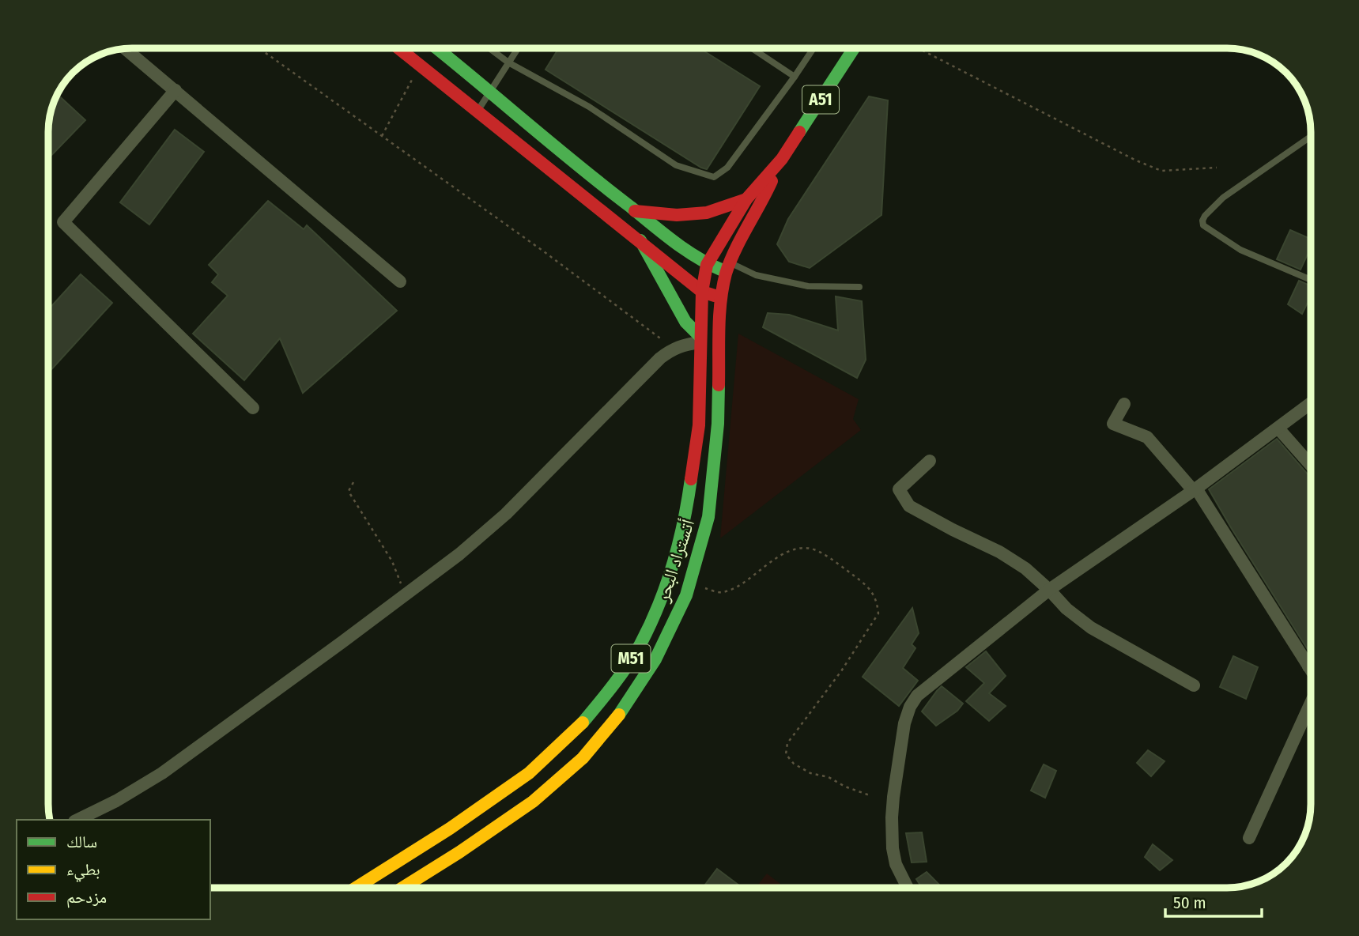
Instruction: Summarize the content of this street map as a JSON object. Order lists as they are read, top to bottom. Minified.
{"streets":{"main road":["A51","أتستراد البحر","M51"]},"crossings":[["A51","أتستراد البحر"]],"legend":["سالك","بطيء","مزدحم"],"scale_bar":"50 m"}
